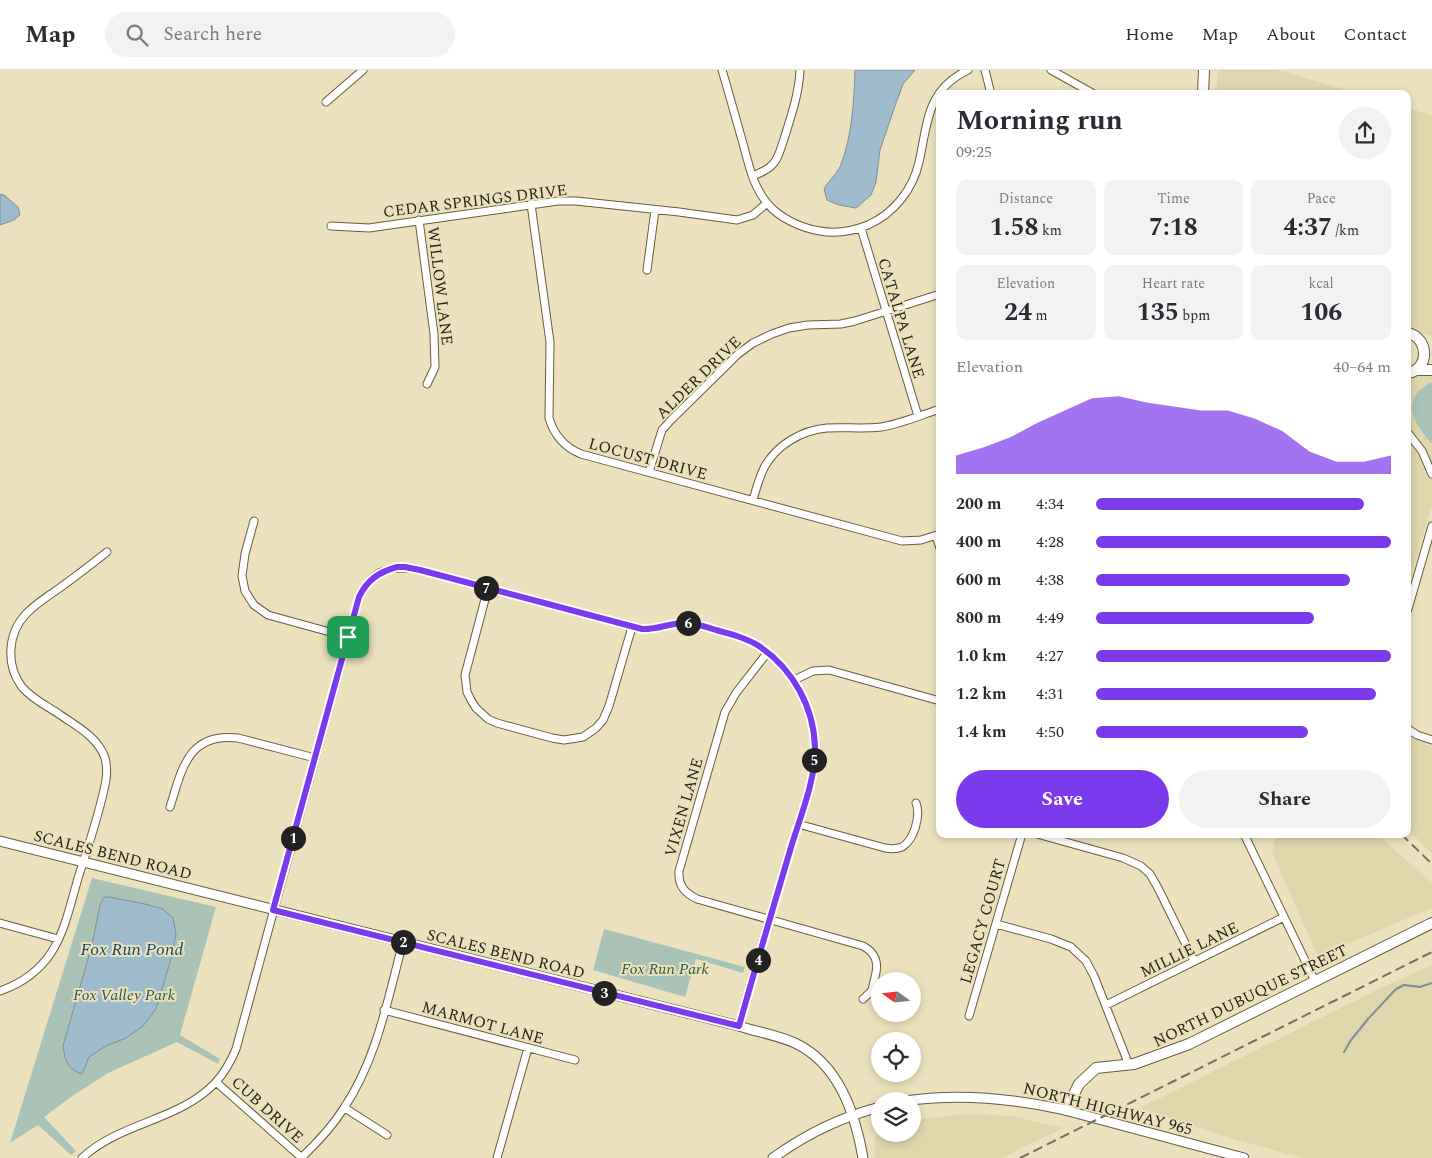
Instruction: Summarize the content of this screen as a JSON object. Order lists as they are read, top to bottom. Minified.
{"streets":{"main road":["NORTH DUBUQUE STREET"],"street":["CEDAR SPRINGS DRIVE","WILLOW LANE","CATALPA LANE","ALDER DRIVE","LOCUST DRIVE","VIXEN LANE","SCALES BEND ROAD","LEGACY COURT","MILLIE LANE","MARMOT LANE","NORTH HIGHWAY 965","CUB DRIVE"]},"crossings":[["CEDAR SPRINGS DRIVE","WILLOW LANE"],["CEDAR SPRINGS DRIVE","LOCUST DRIVE"],["CATALPA LANE","ALDER DRIVE"],["ALDER DRIVE","LOCUST DRIVE"],["NORTH DUBUQUE STREET","NORTH HIGHWAY 965"]],"water":["Fox Run Pond"],"parks":["Fox Run Park","Fox Valley Park"],"north":"left","page":{"header":"Map","search":"Search here","nav":["Home","Map","About","Contact"],"heading":["Morning run","09:25"],"stats":[["Distance","1.58 km"],["Time","7:18"],["Pace","4:37 /km"],["Elevation","24 m"],["Heart rate","135 bpm"],["kcal","106"]],"chart":["Elevation","40–64 m"],"list":[{"name":"200 m","note":"4:34"},{"name":"400 m","note":"4:28"},{"name":"600 m","note":"4:38"},{"name":"800 m","note":"4:49"},{"name":"1.0 km","note":"4:27"},{"name":"1.2 km","note":"4:31"},{"name":"1.4 km","note":"4:50"}],"pins":["7","6","5","1","2","4","3"],"buttons":["Save","Share"]}}
